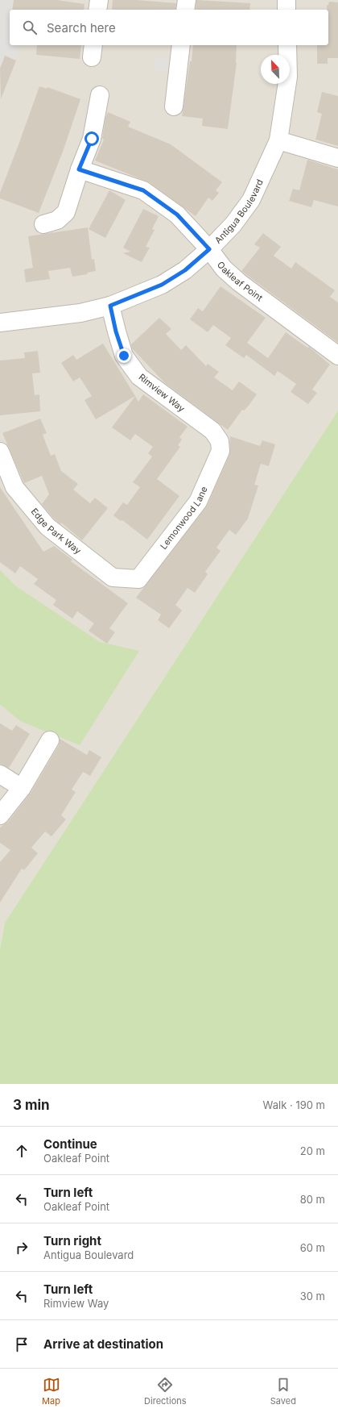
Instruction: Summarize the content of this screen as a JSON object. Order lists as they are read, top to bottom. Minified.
{"streets":{"street":["Antigua Boulevard","Oakleaf Point","Rimview Way","Lemonwood Lane","Edge Park Way"]},"crossings":[["Antigua Boulevard","Oakleaf Point"],["Antigua Boulevard","Rimview Way"],["Rimview Way","Lemonwood Lane"],["Lemonwood Lane","Edge Park Way"]],"north":"top left","page":{"search":"Search here","heading":["3 min","Walk · 190 m"],"list":[["Continue","Oakleaf Point","20 m"],["Turn left","Oakleaf Point","80 m"],["Turn right","Antigua Boulevard","60 m"],["Turn left","Rimview Way","30 m"],"Arrive at destination"],"nav":["Map","Directions","Saved"]}}
